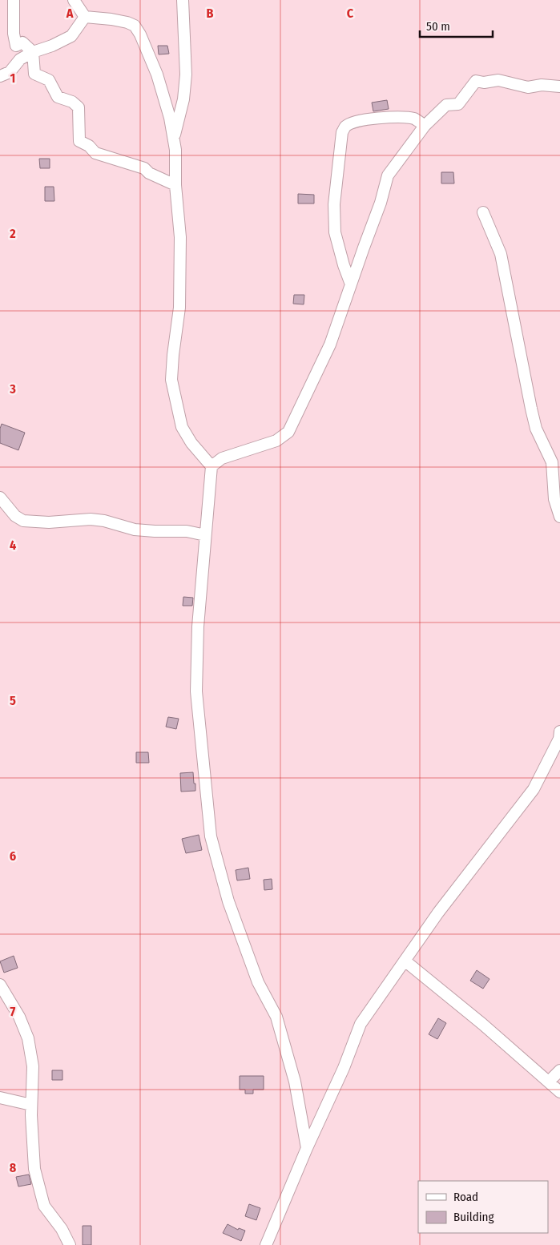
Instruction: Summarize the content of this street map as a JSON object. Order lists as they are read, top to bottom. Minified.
{"legend":["Road","Building"],"scale_bar":"50 m","grid":{"columns":["A","B","C"],"rows":["1","2","3","4","5","6","7","8"]}}
